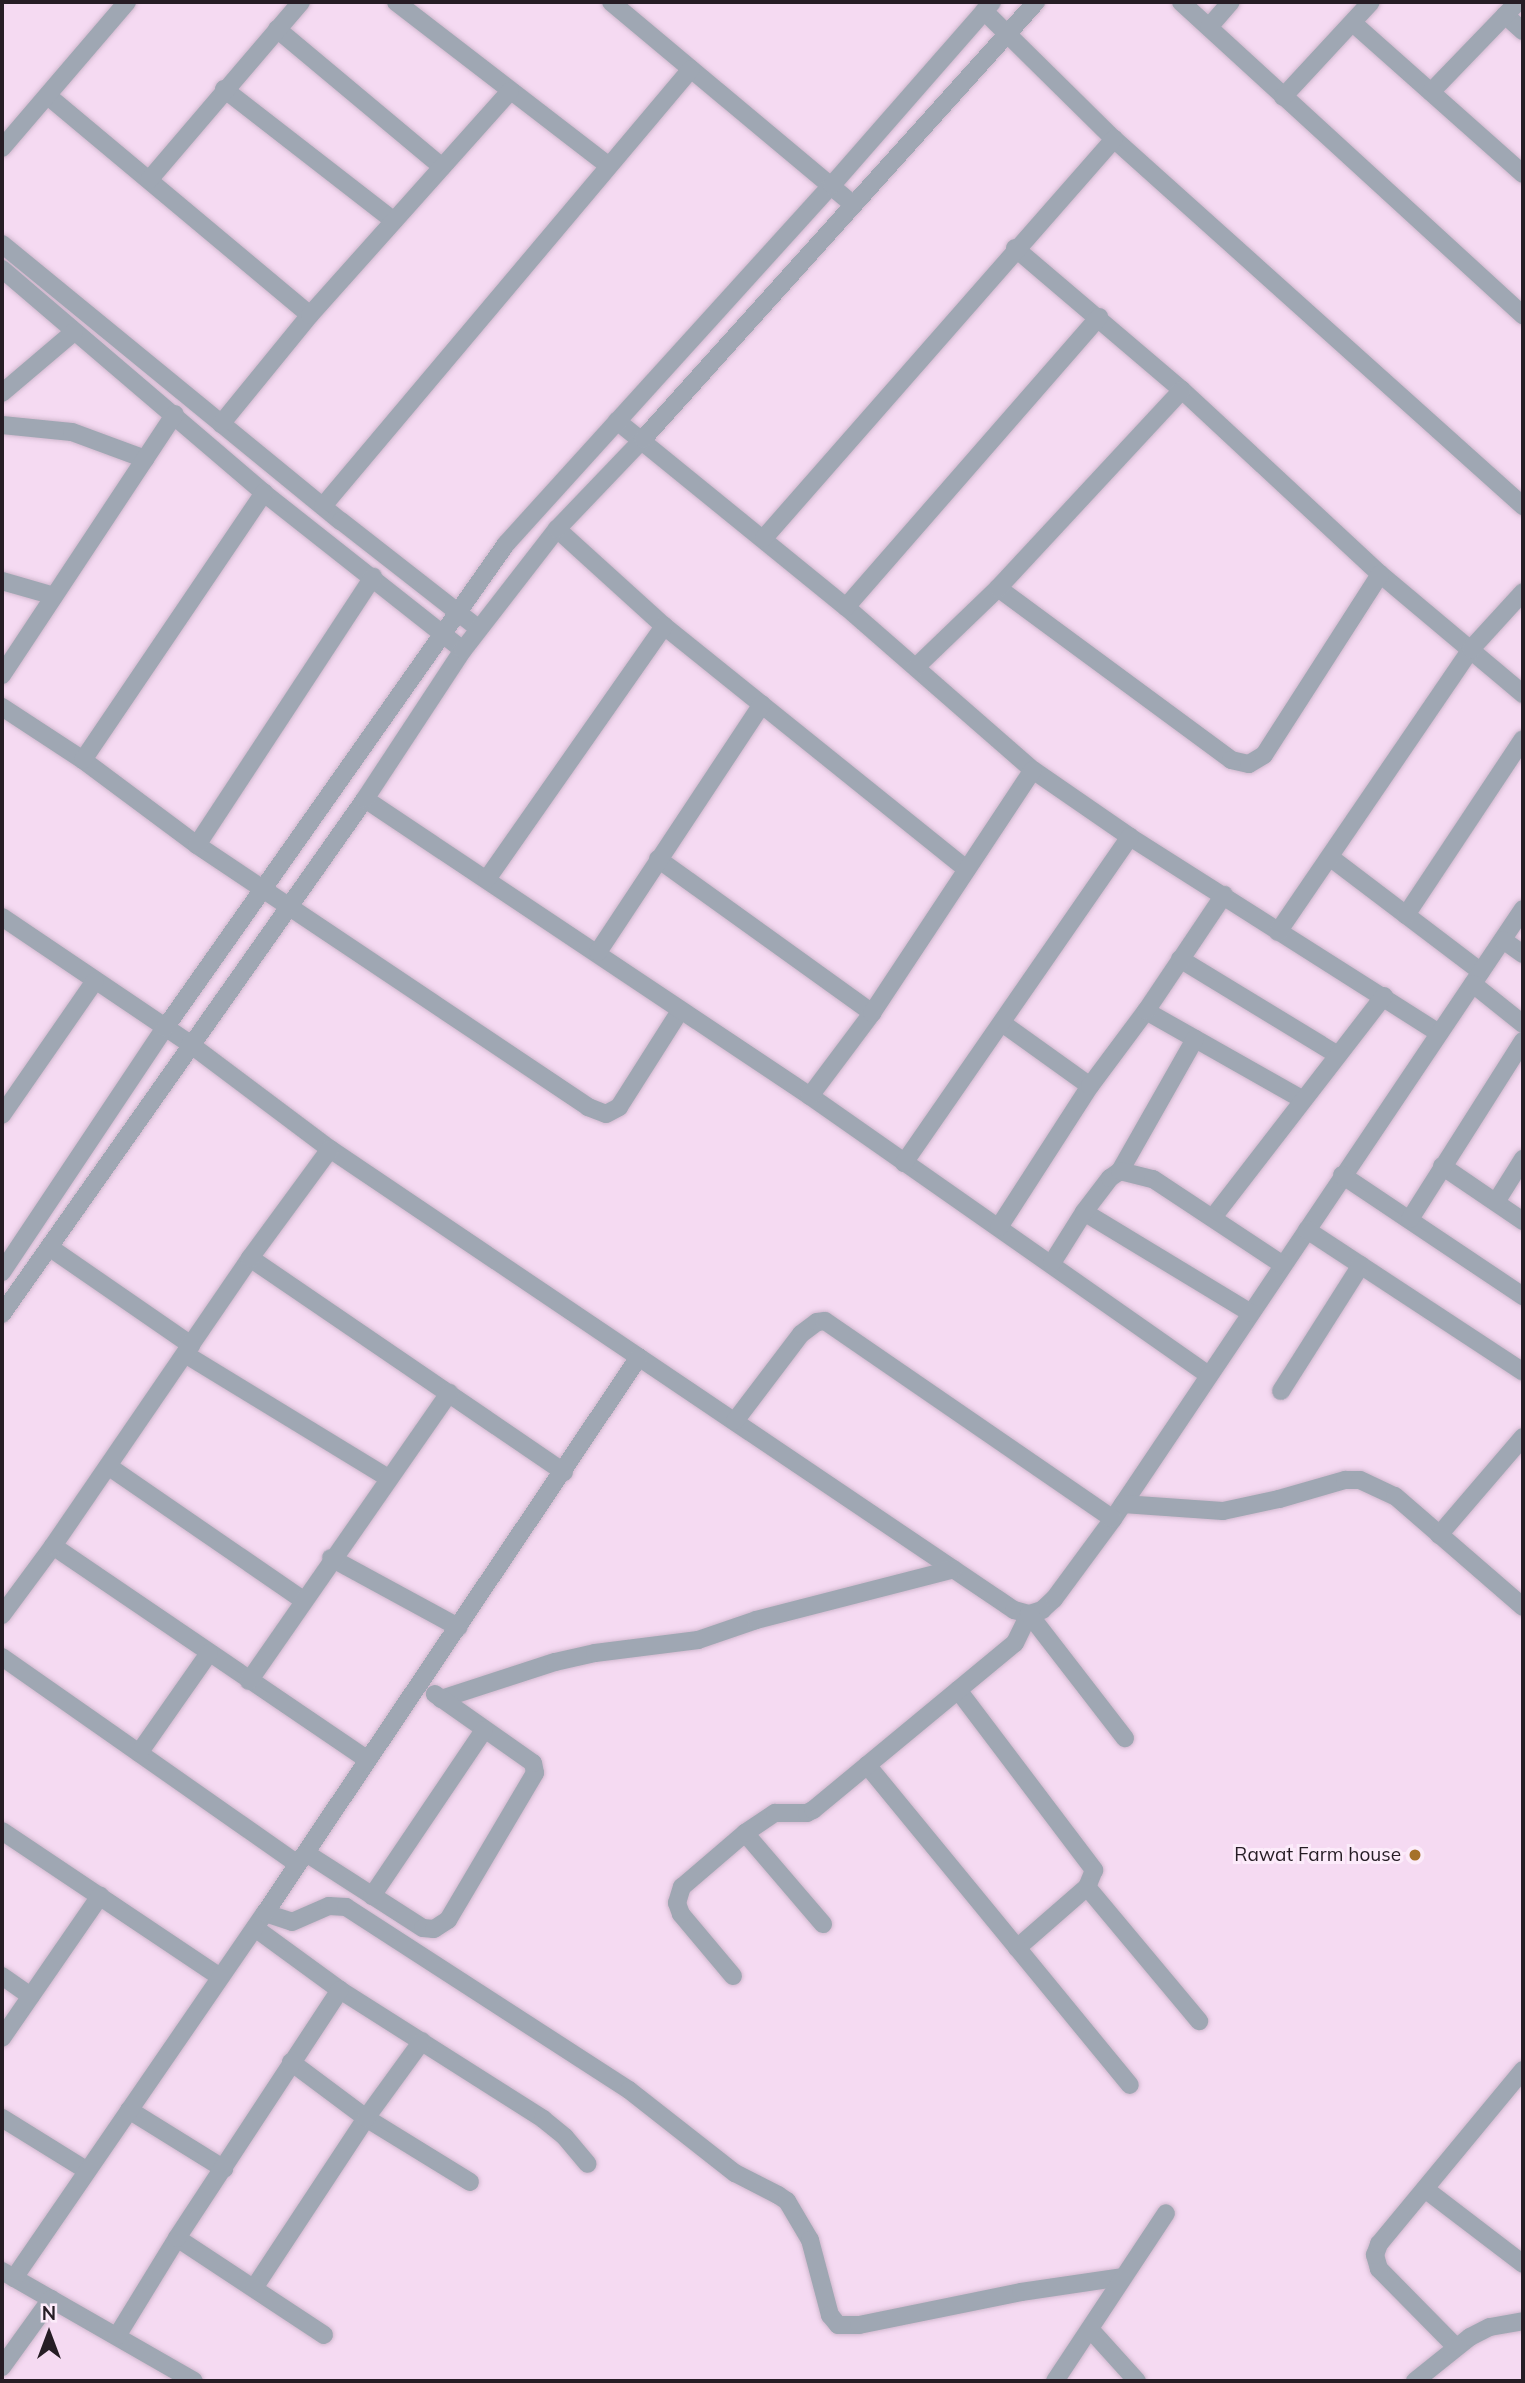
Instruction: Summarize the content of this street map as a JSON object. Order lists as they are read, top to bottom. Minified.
{"places":["Rawat Farm house"],"north":"top"}
